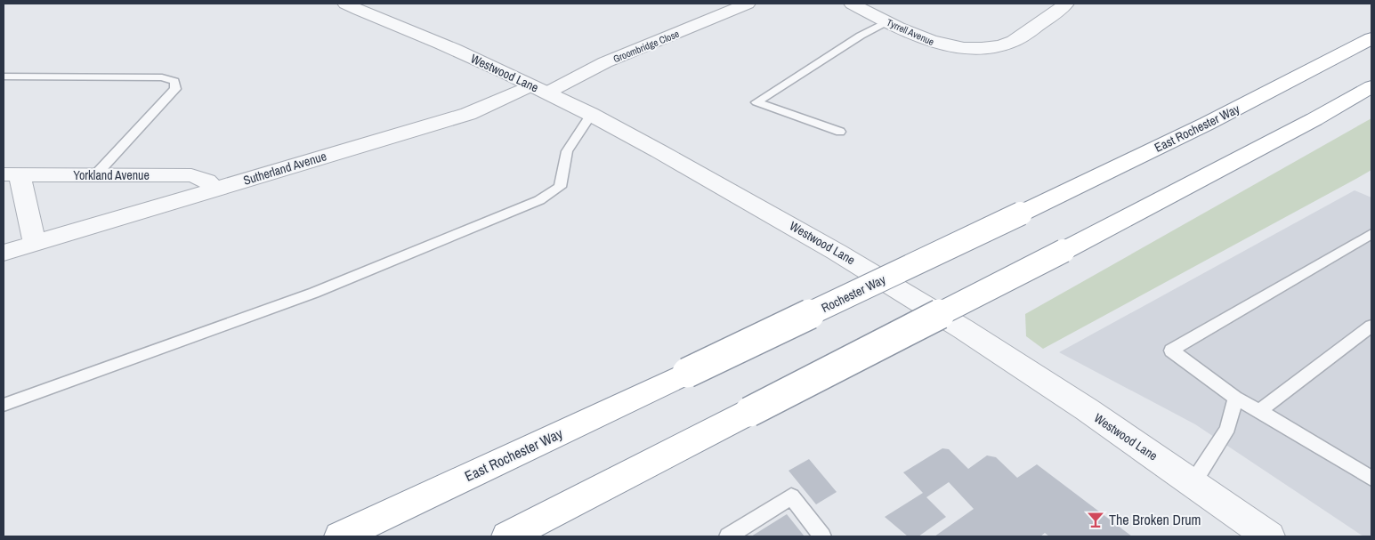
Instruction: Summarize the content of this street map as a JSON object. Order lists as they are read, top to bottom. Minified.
{"streets":{"highway":["East Rochester Way","Rochester Way"],"street":["Tyrrell Avenue","Groombridge Close","Westwood Lane","Sutherland Avenue","Yorkland Avenue"]},"crossings":[["Groombridge Close","Westwood Lane"],["Groombridge Close","Sutherland Avenue"],["Westwood Lane","Sutherland Avenue"],["East Rochester Way","Rochester Way"],["Sutherland Avenue","Yorkland Avenue"]],"places":{"bar":["The Broken Drum"]}}
